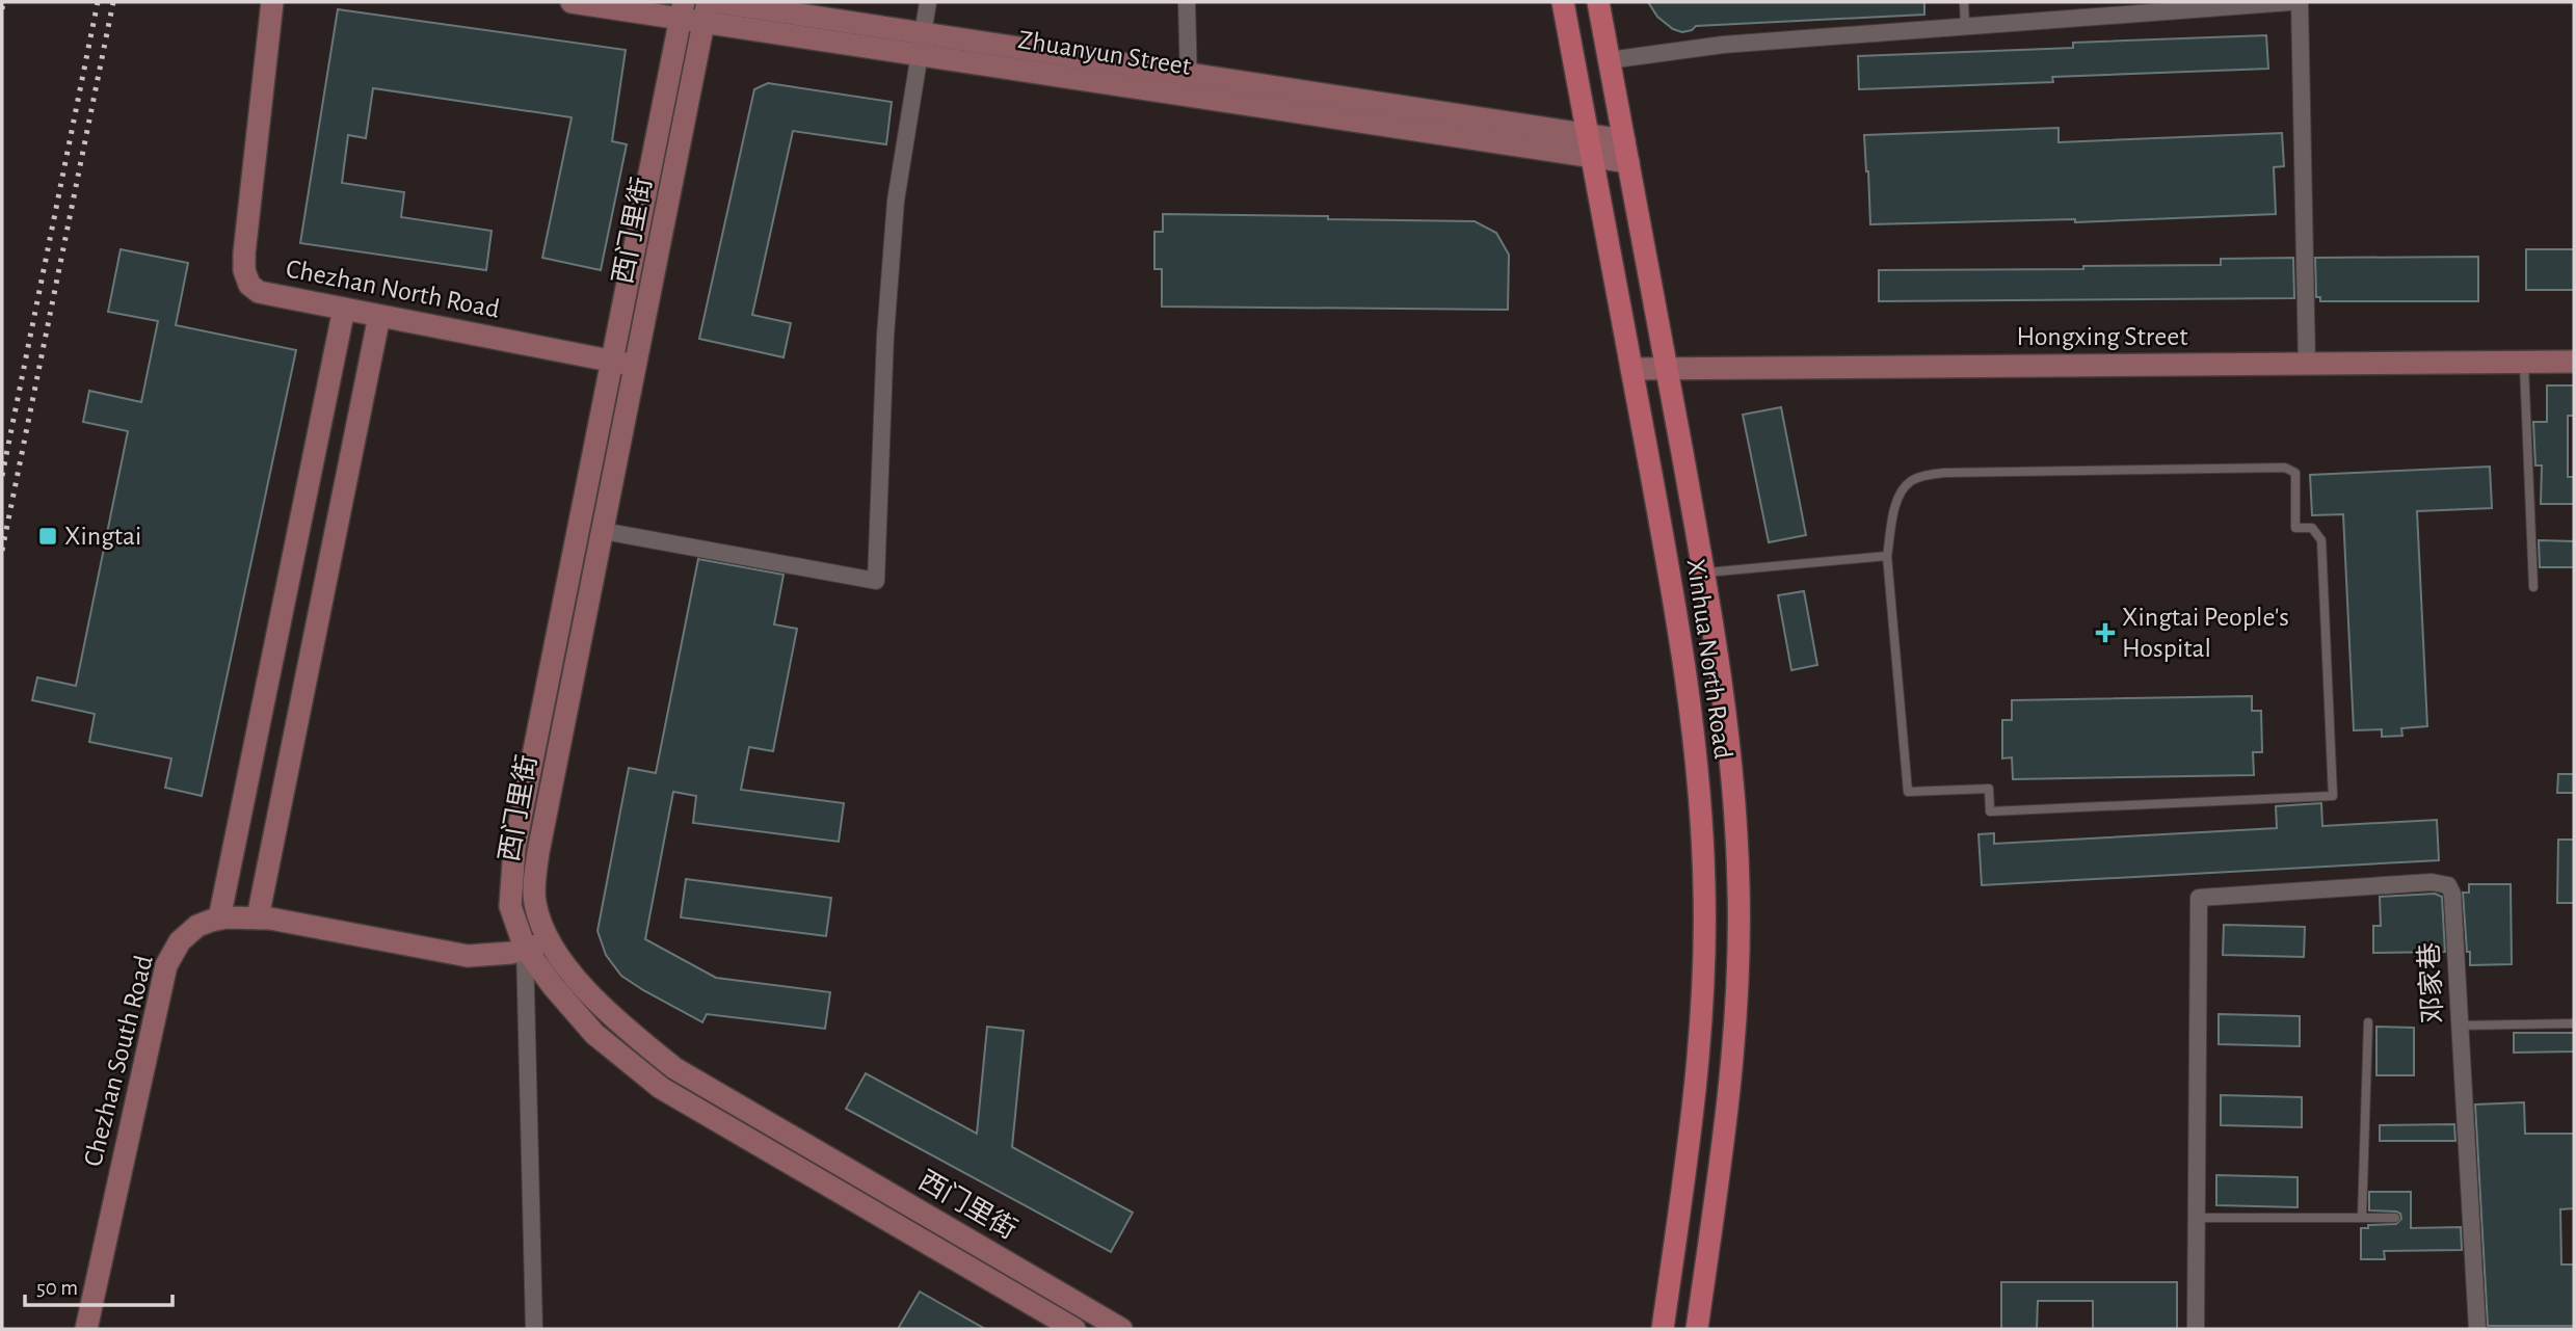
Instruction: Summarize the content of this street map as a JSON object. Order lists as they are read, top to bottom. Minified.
{"streets":{"main road":["Xinhua North Road"],"street":["Zhuanyun Street","西门里街","Chezhan North Road","Hongxing Street","邓家巷","Chezhan South Road"]},"crossings":[["Zhuanyun Street","西门里街"],["Zhuanyun Street","Xinhua North Road"],["西门里街","Chezhan North Road"],["西门里街","Chezhan South Road"],["Hongxing Street","Xinhua North Road"]],"places":{"transit":["Xingtai"],"health":["Xingtai People's Hospital"]},"scale_bar":"50 m"}
